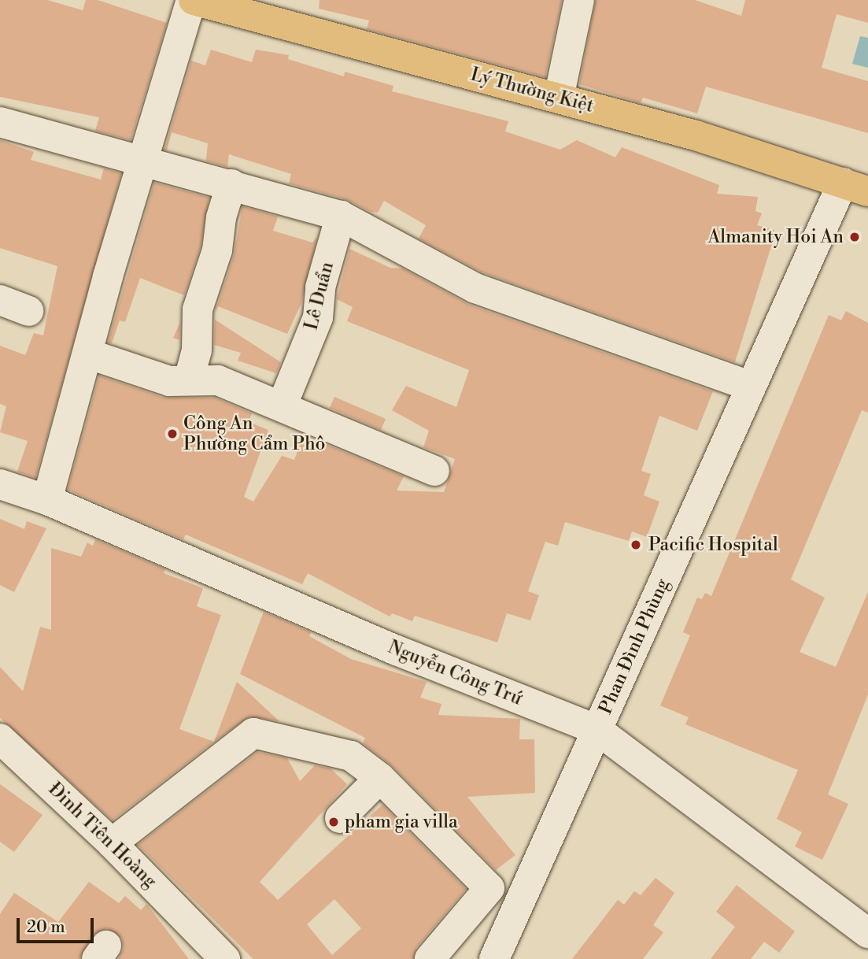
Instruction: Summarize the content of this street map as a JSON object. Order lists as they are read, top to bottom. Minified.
{"streets":{"main road":["Lý Thường Kiệt"],"street":["Lê Duẩn","Phan Đình Phùng","Nguyễn Công Trứ","Đinh Tiên Hoàng"]},"crossings":[["Lý Thường Kiệt","Phan Đình Phùng"],["Phan Đình Phùng","Nguyễn Công Trứ"]],"places":["Almanity Hoi An","Công An Phường Cẩm Phô","Pacific Hospital","pham gia villa"],"scale_bar":"20 m"}
